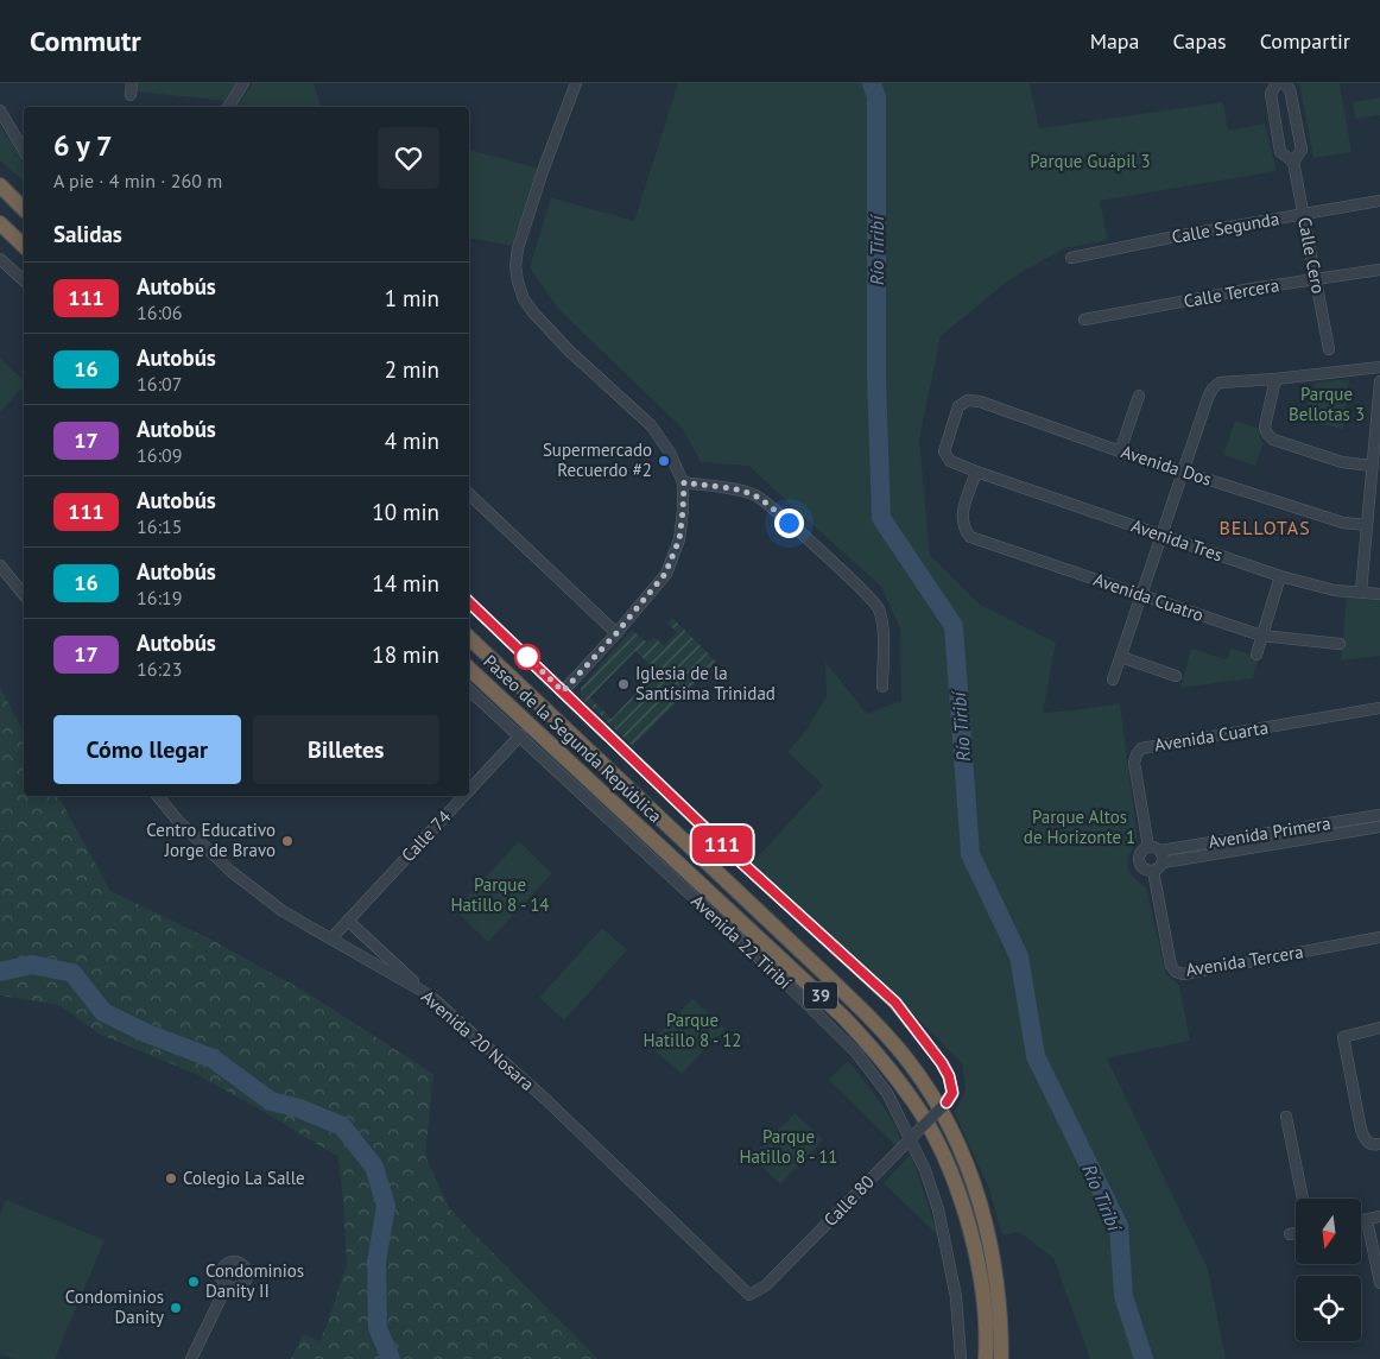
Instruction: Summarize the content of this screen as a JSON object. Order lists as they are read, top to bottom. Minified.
{"streets":{"highway":["Paseo de la Segunda República","39"],"street":["Calle Segunda","Calle Cero","Calle Tercera","Avenida Dos","Avenida Tres","Avenida Cuatro","Avenida Cuarta","Avenida Primera","Calle 74","Avenida 22 Tiribí","Avenida Tercera","Avenida 20 Nosara","Calle 80"]},"crossings":[["Calle Segunda","Calle Cero"],["Calle Cero","Calle Tercera"],["Avenida Dos","Avenida Tres"],["Avenida Tres","Avenida Cuatro"],["Avenida Cuarta","Avenida Primera"],["Avenida Cuarta","Avenida Tercera"],["Avenida Primera","Avenida Tercera"],["Calle 74","Avenida 22 Tiribí"],["Calle 74","Avenida 20 Nosara"],["Avenida 22 Tiribí","Calle 80"],["Avenida 20 Nosara","Calle 80"]],"districts":["BELLOTAS"],"water":["Río Tiribí"],"parks":["Parque Guápil 3","Parque Bellotas 3","Parque Altos de Horizonte 1","Parque Hatillo 8 - 14","Parque Hatillo 8 - 12","Parque Hatillo 8 - 11"],"places":["Supermercado Recuerdo #2","Iglesia de la Santísima Trinidad","Centro Educativo Jorge de Bravo","Colegio La Salle","Condominios Danity II","Condominios Danity"],"lines":["bus line 111"],"north":"bottom","page":{"header":"Commutr","nav":["Mapa","Capas","Compartir"],"on_map":"111","heading":[["6 y 7","A pie · 4 min · 260 m"],"Salidas"],"list":[{"mark":"111","name":"Autobús","note":"16:06","value":"1 min"},{"mark":"16","name":"Autobús","note":"16:07","value":"2 min"},{"mark":"17","name":"Autobús","note":"16:09","value":"4 min"},{"mark":"111","name":"Autobús","note":"16:15","value":"10 min"},{"mark":"16","name":"Autobús","note":"16:19","value":"14 min"},{"mark":"17","name":"Autobús","note":"16:23","value":"18 min"}],"buttons":["Cómo llegar","Billetes"]}}
